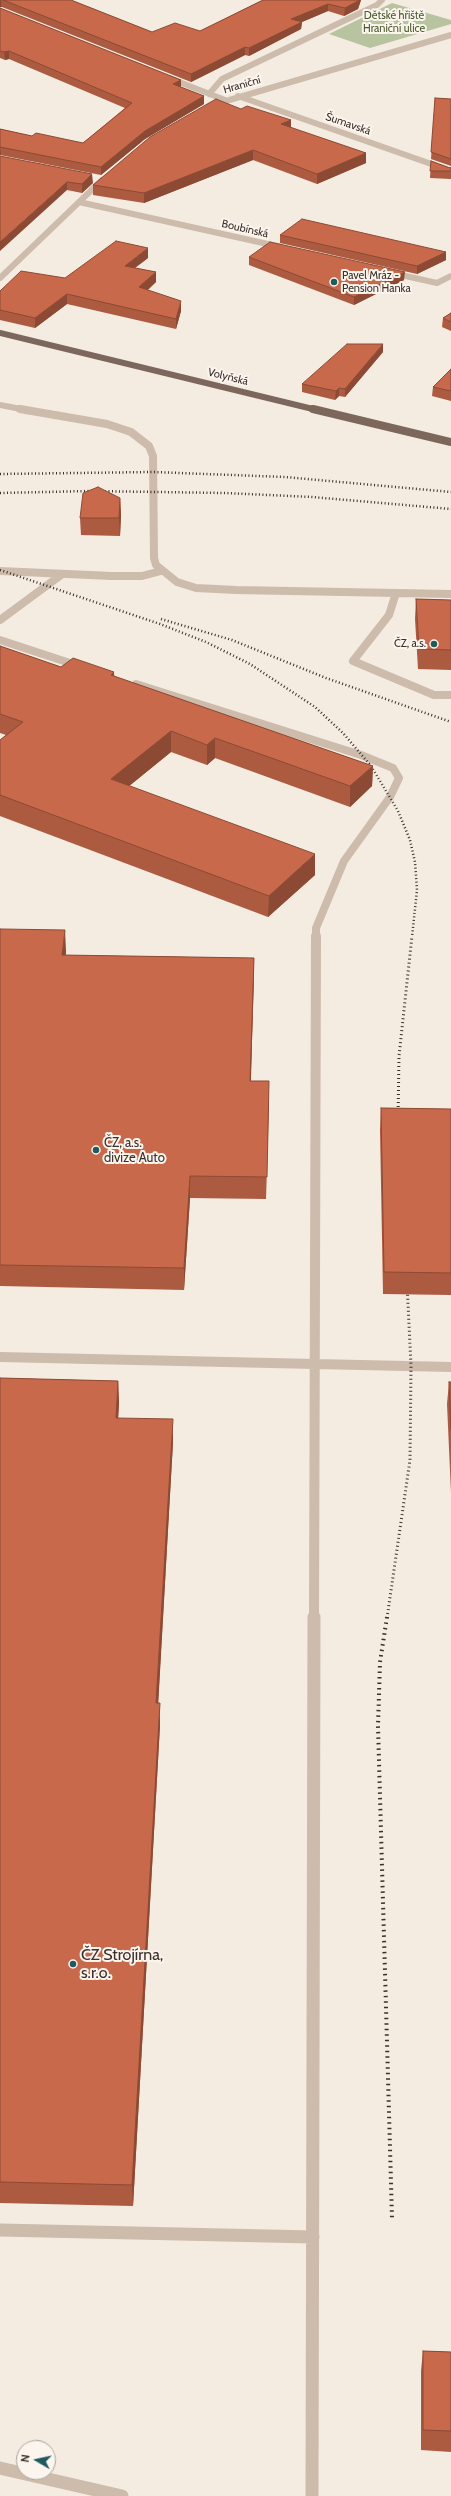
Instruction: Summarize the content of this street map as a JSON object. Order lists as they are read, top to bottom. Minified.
{"streets":{"main road":["Volyňská"],"street":["Hraniční","Šumavská","Boubínská"]},"crossings":[["Hraniční","Šumavská"]],"parks":["Dětské hřiště Hraniční ulice"],"places":["Pavel Mráz - Pension Hanka","ČZ, a.s.","ČZ, a.s. divize Auto","ČZ Strojírna, s.r.o."],"north":"left"}
